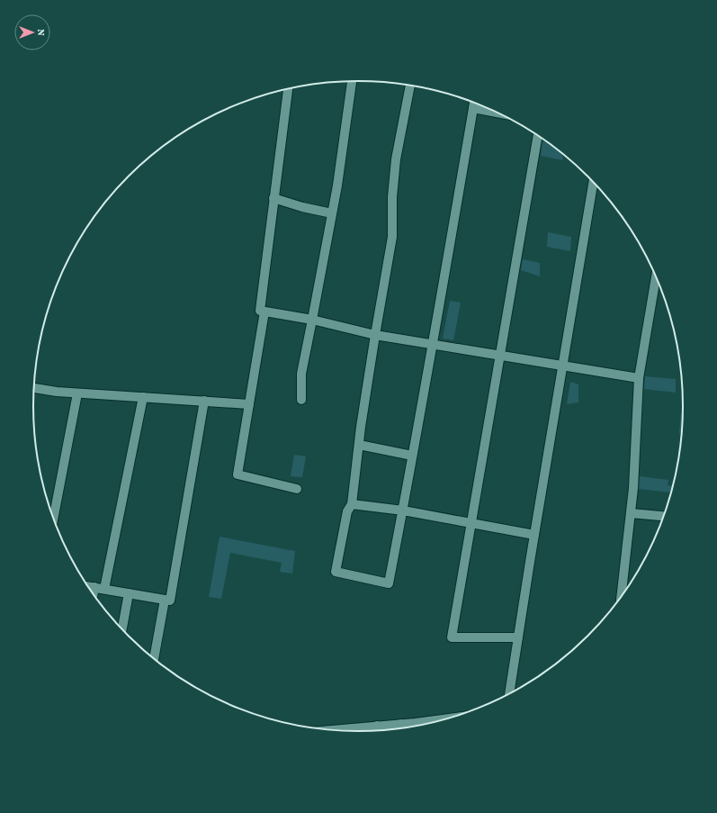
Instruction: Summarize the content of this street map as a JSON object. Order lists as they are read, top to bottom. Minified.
{"north":"right"}
